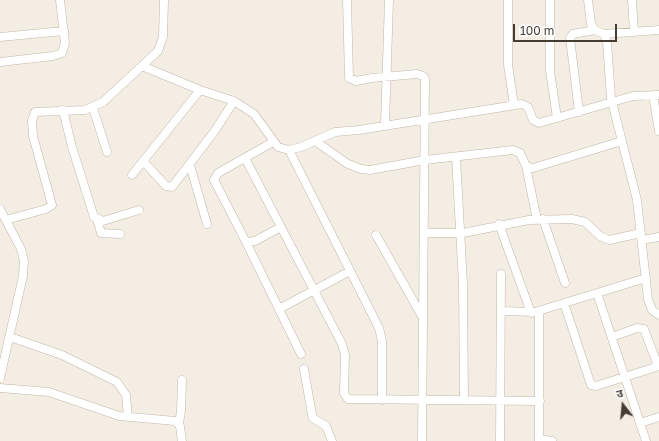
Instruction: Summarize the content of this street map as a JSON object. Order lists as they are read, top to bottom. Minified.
{"scale_bar":"100 m","north":"top"}
